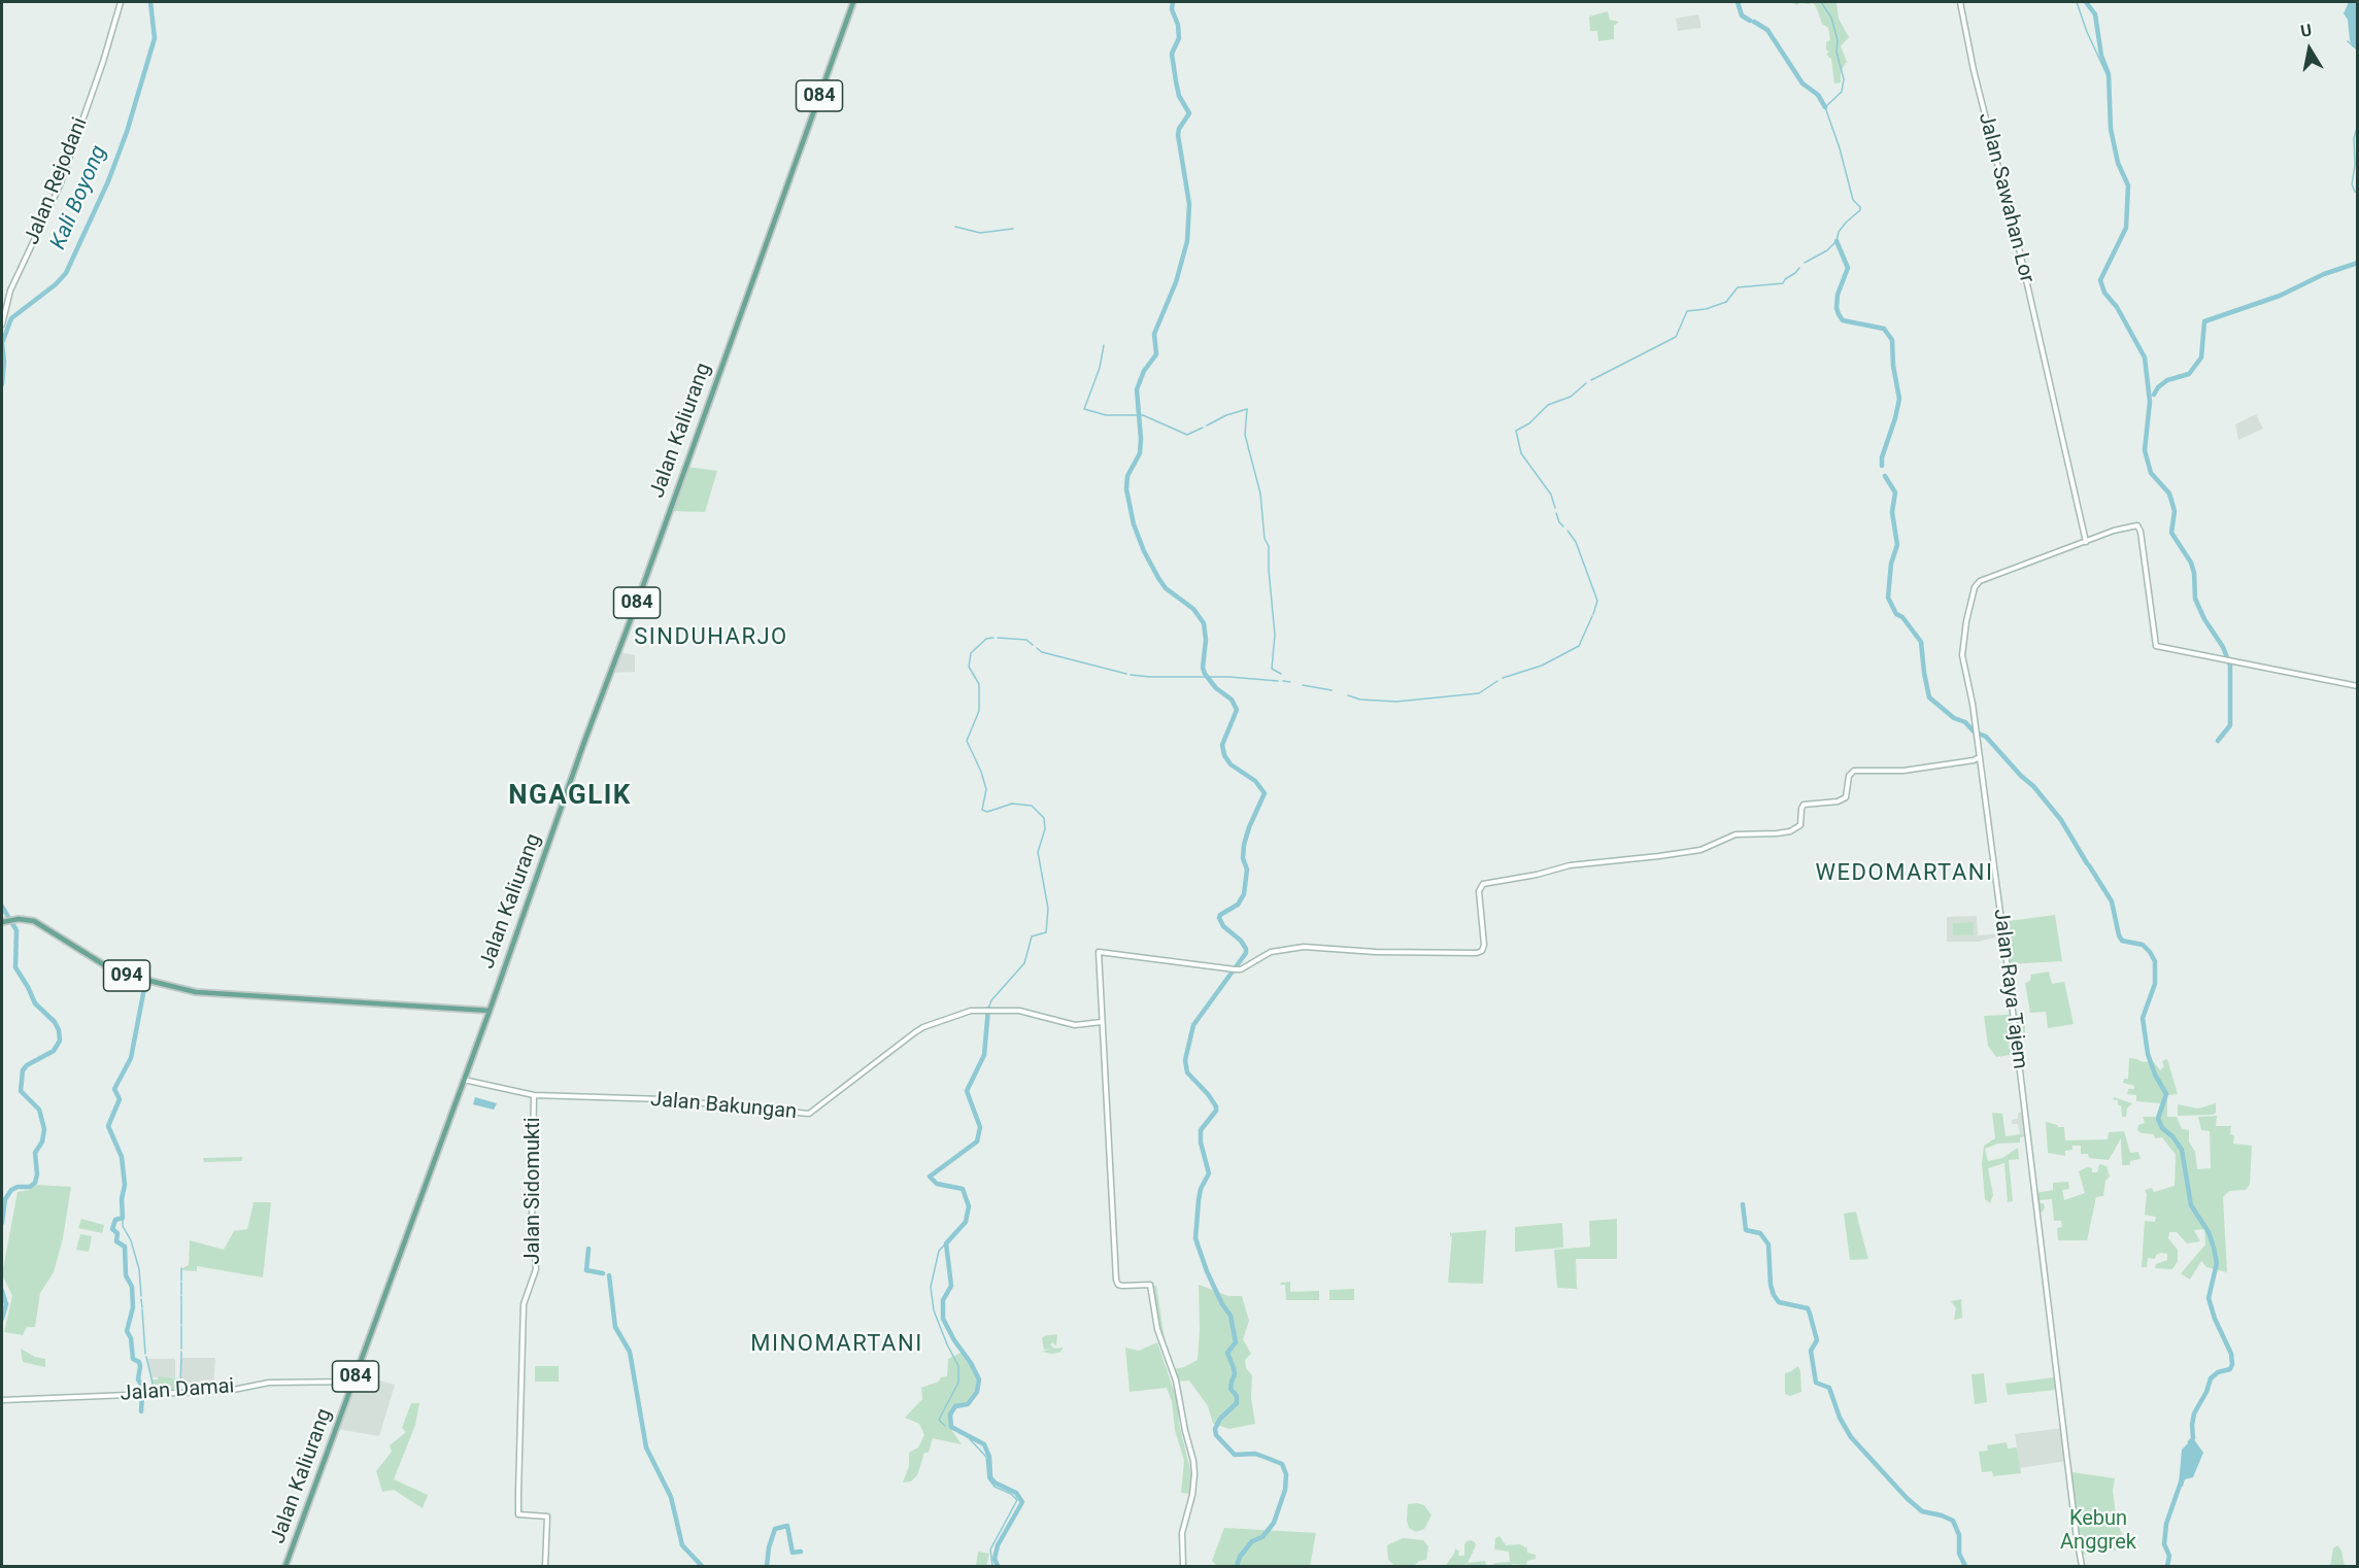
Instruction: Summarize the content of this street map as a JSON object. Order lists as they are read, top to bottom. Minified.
{"streets":{"main road":["084","Jalan Rejodani","Jalan Sawahan Lor","Jalan Kaliurang","094","Jalan Raya Tajem","Jalan Bakungan","Jalan Sidomukti","Jalan Damai"]},"crossings":[["Jalan Sawahan Lor","Jalan Raya Tajem"],["Jalan Kaliurang","094"],["Jalan Kaliurang","Jalan Bakungan"],["Jalan Kaliurang","Jalan Damai"],["Jalan Bakungan","Jalan Sidomukti"]],"districts":["SINDUHARJO","NGAGLIK","WEDOMARTANI","MINOMARTANI"],"water":["Kali Boyong"],"parks":["Kebun Anggrek"],"north":"top"}
